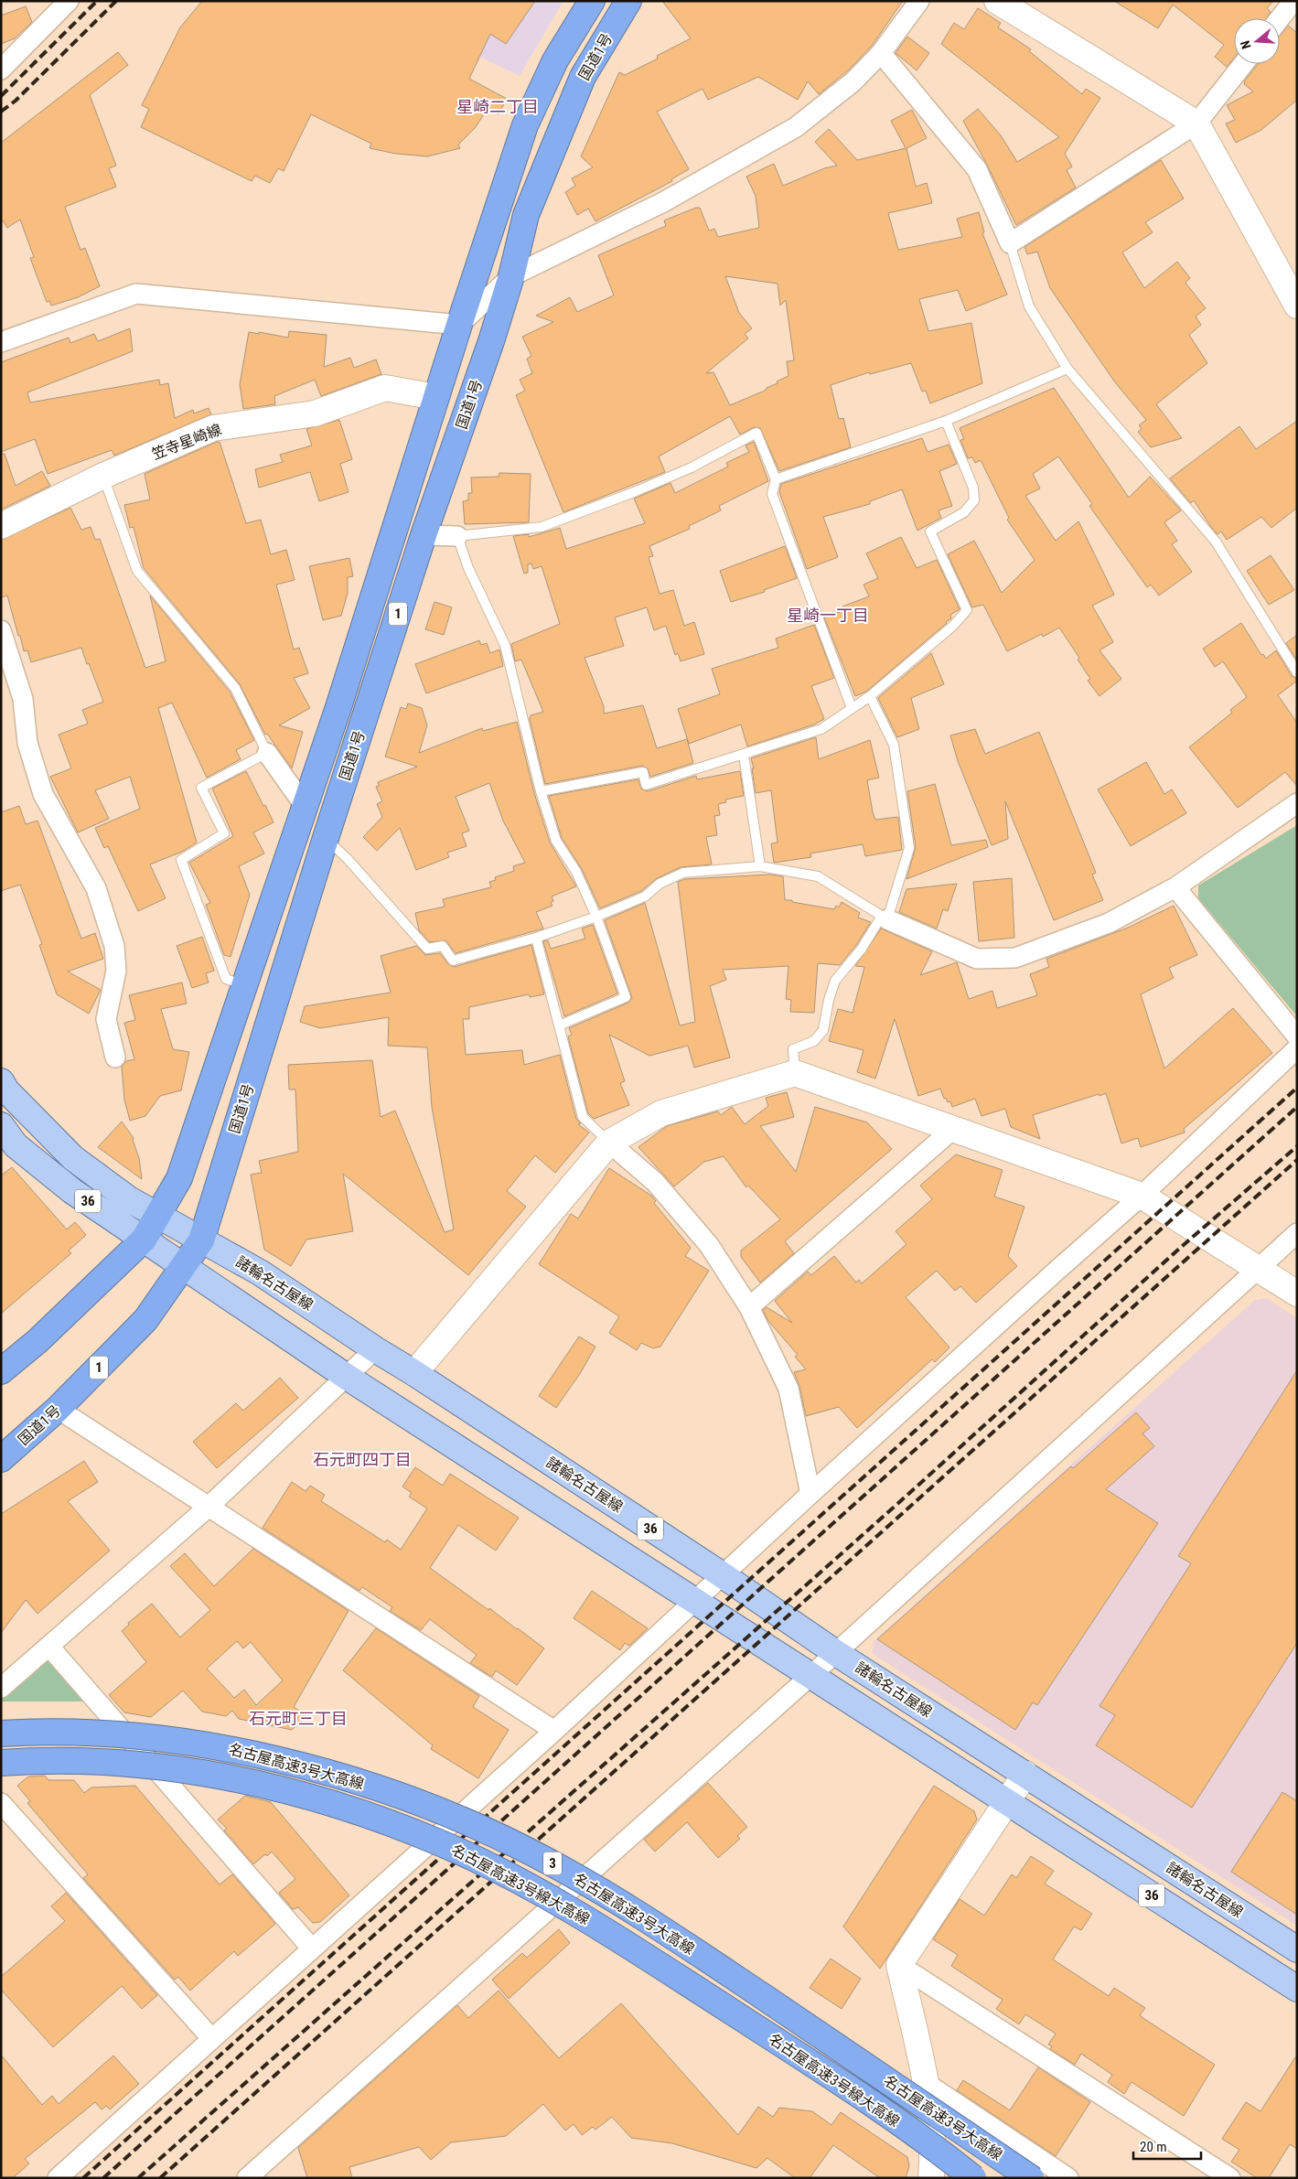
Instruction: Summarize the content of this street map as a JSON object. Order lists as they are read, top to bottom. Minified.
{"streets":{"highway":["国道1号","1","名古屋高速3号大高線","3","名古屋高速3号線大高線"],"main road":["36","諸輪名古屋線"],"street":["笠寺星崎線"]},"crossings":[["国道1号","笠寺星崎線"],["国道1号","36"],["国道1号","諸輪名古屋線"]],"districts":["星崎二丁目","星崎一丁目","石元町四丁目","石元町三丁目"],"scale_bar":"20 m","north":"left"}
